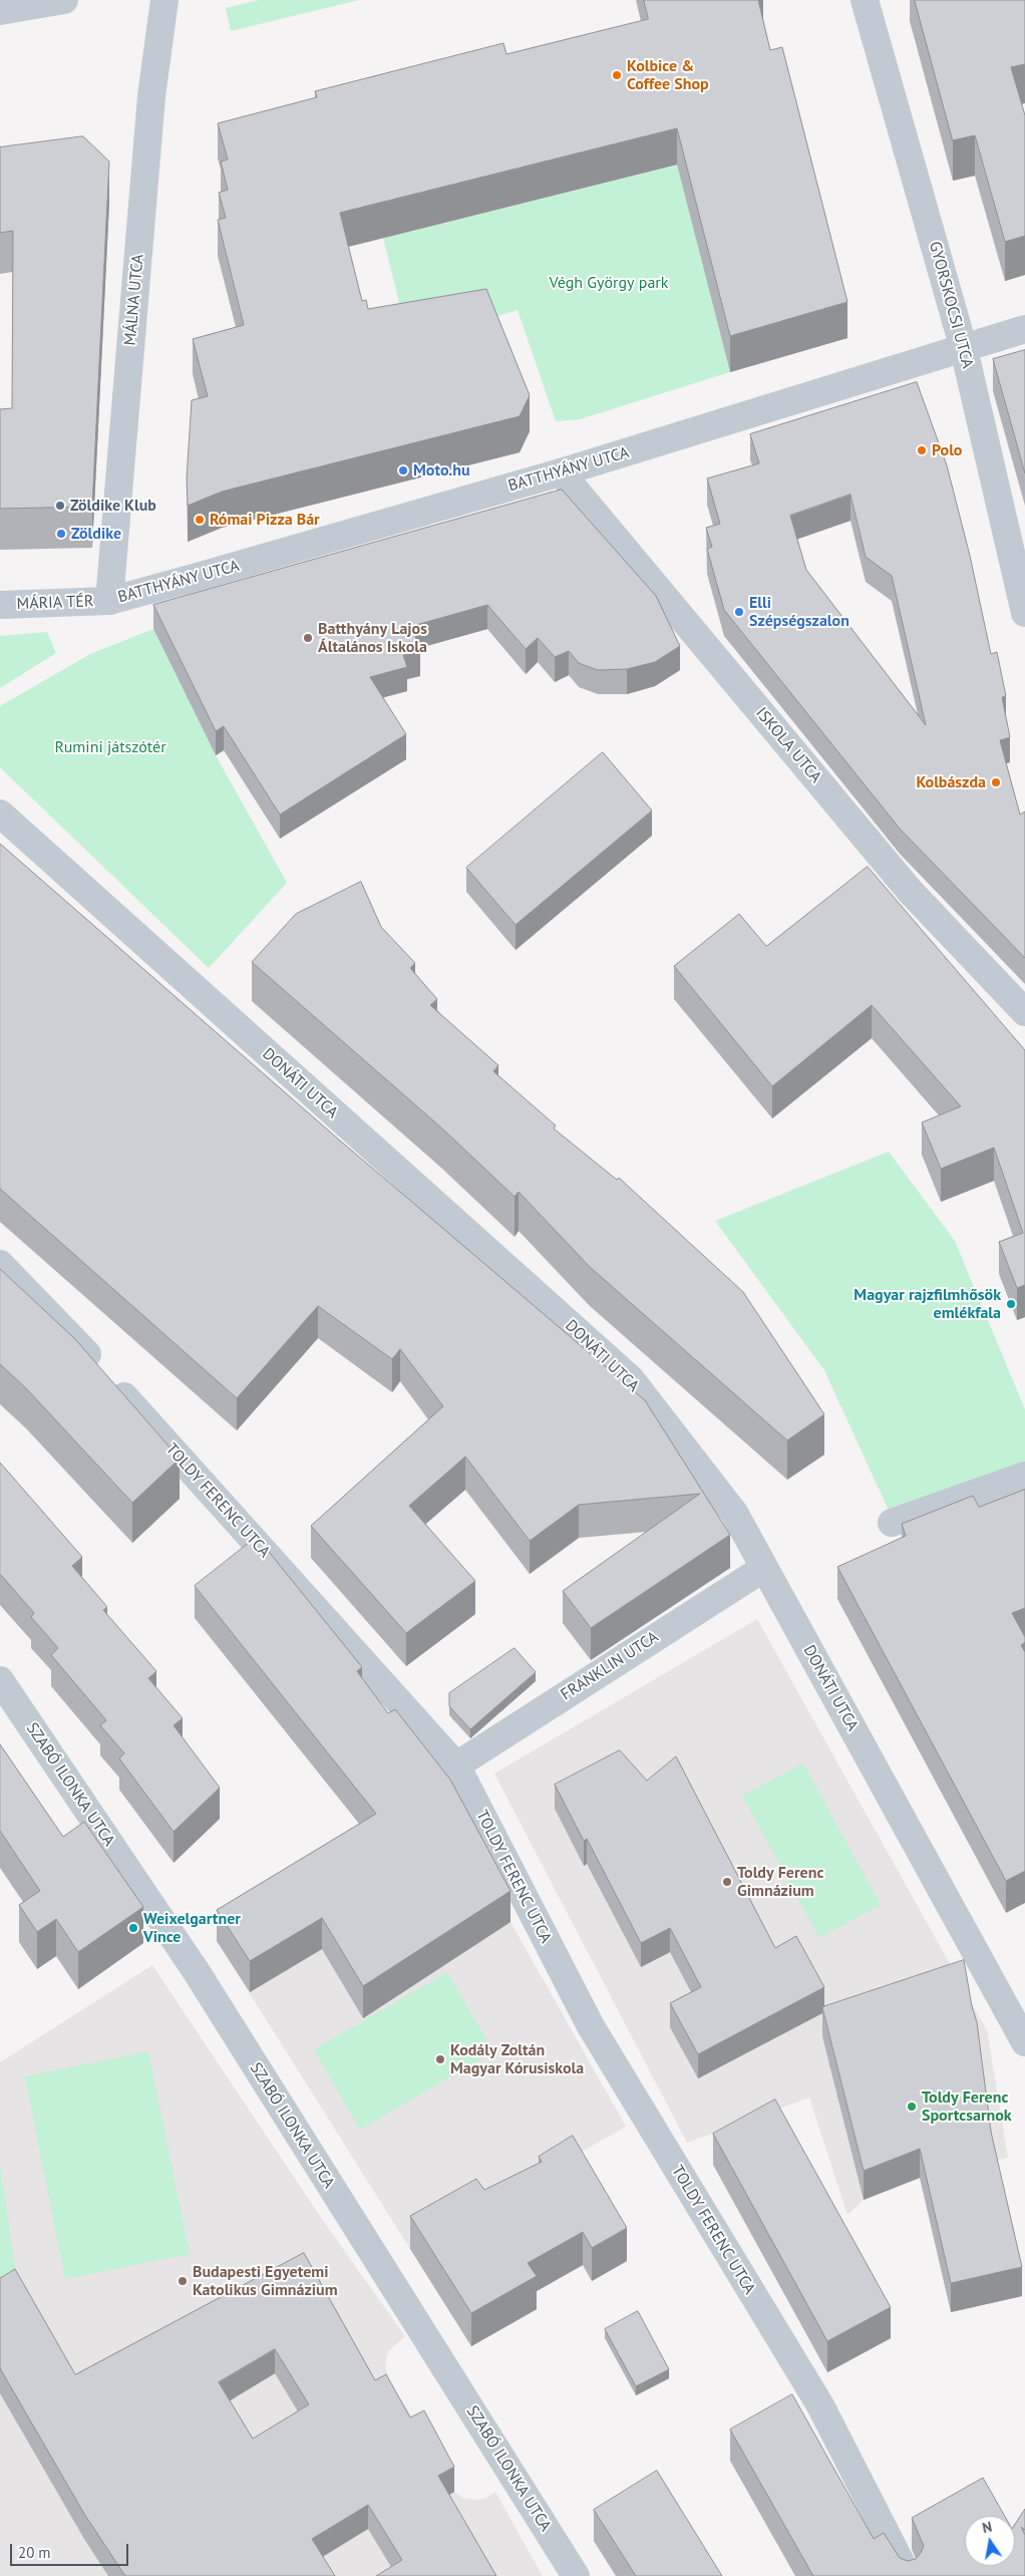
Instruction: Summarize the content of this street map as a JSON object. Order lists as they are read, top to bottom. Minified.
{"streets":{"street":["MÁLNA UTCA","GYORSKOCSI UTCA","BATTHYÁNY UTCA","MÁRIA TÉR","ISKOLA UTCA","DONÁTI UTCA","TOLDY FERENC UTCA","FRANKLIN UTCA","SZABÓ ILONKA UTCA"]},"crossings":[["MÁLNA UTCA","BATTHYÁNY UTCA"],["MÁLNA UTCA","MÁRIA TÉR"],["GYORSKOCSI UTCA","BATTHYÁNY UTCA"],["BATTHYÁNY UTCA","MÁRIA TÉR"],["BATTHYÁNY UTCA","ISKOLA UTCA"],["DONÁTI UTCA","FRANKLIN UTCA"],["TOLDY FERENC UTCA","FRANKLIN UTCA"]],"parks":["Végh György park","Rumini játszótér"],"places":["Kolbice & Coffee Shop","Polo","Moto.hu","Zöldike Klub","Római Pizza Bár","Zöldike","Elli Szépségszalon","Batthyány Lajos Általános Iskola","Kolbászda","Magyar rajzfilmhősök emlékfala","Toldy Ferenc Gimnázium","Weixelgartner Vince","Kodály Zoltán Magyar Kórusiskola","Toldy Ferenc Sportcsarnok","Budapesti Egyetemi Katolikus Gimnázium"],"scale_bar":"20 m","north":"top"}
